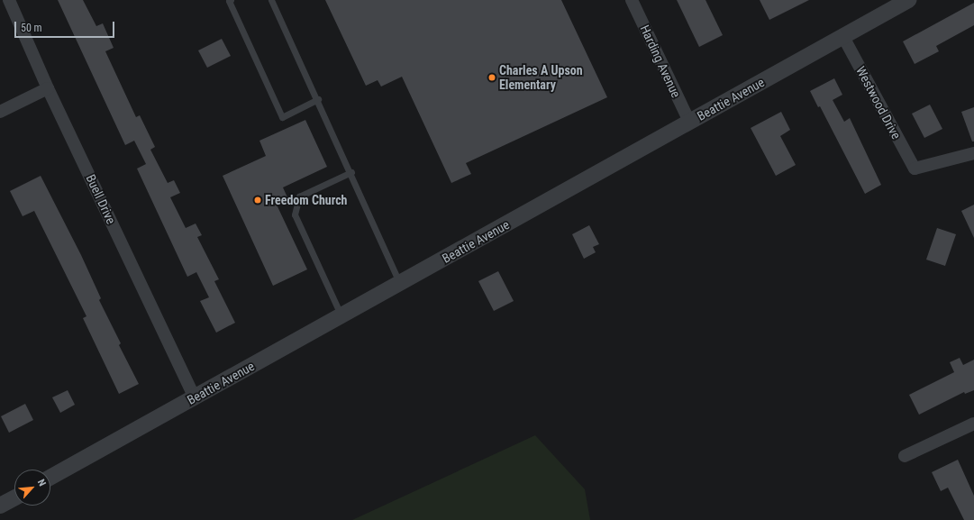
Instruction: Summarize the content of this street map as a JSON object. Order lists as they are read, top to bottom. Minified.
{"streets":{"street":["Harding Avenue","Beattie Avenue","Westwood Drive","Buell Drive"]},"crossings":[["Harding Avenue","Beattie Avenue"],["Beattie Avenue","Westwood Drive"],["Beattie Avenue","Buell Drive"]],"places":["Charles A Upson Elementary","Freedom Church"],"scale_bar":"50 m","north":"top right"}
